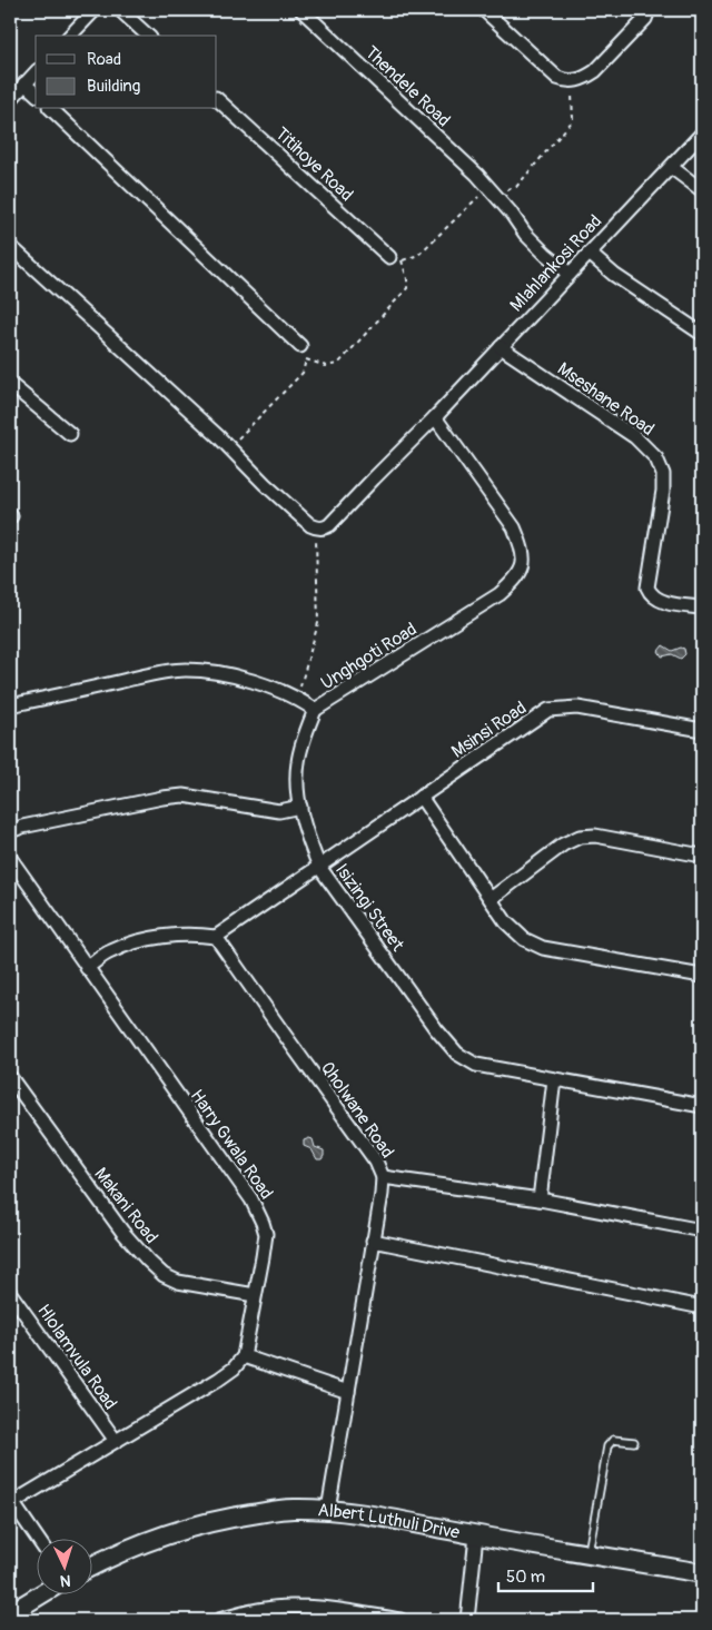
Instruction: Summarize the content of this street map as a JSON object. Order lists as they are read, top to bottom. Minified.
{"streets":{"street":["Thendele Road","Titihoye Road","Mlahlankosi Road","Mseshane Road","Unghgoti Road","Msinsi Road","Isizingi Street","Qholwane Road","Harry Gwala Road","Makani Road","Hlolamvula Road","Albert Luthuli Drive"]},"crossings":[["Thendele Road","Mlahlankosi Road"],["Mlahlankosi Road","Mseshane Road"],["Mlahlankosi Road","Unghgoti Road"],["Unghgoti Road","Isizingi Street"],["Msinsi Road","Isizingi Street"],["Msinsi Road","Qholwane Road"],["Harry Gwala Road","Makani Road"]],"legend":["Road","Building"],"scale_bar":"50 m","north":"bottom"}
